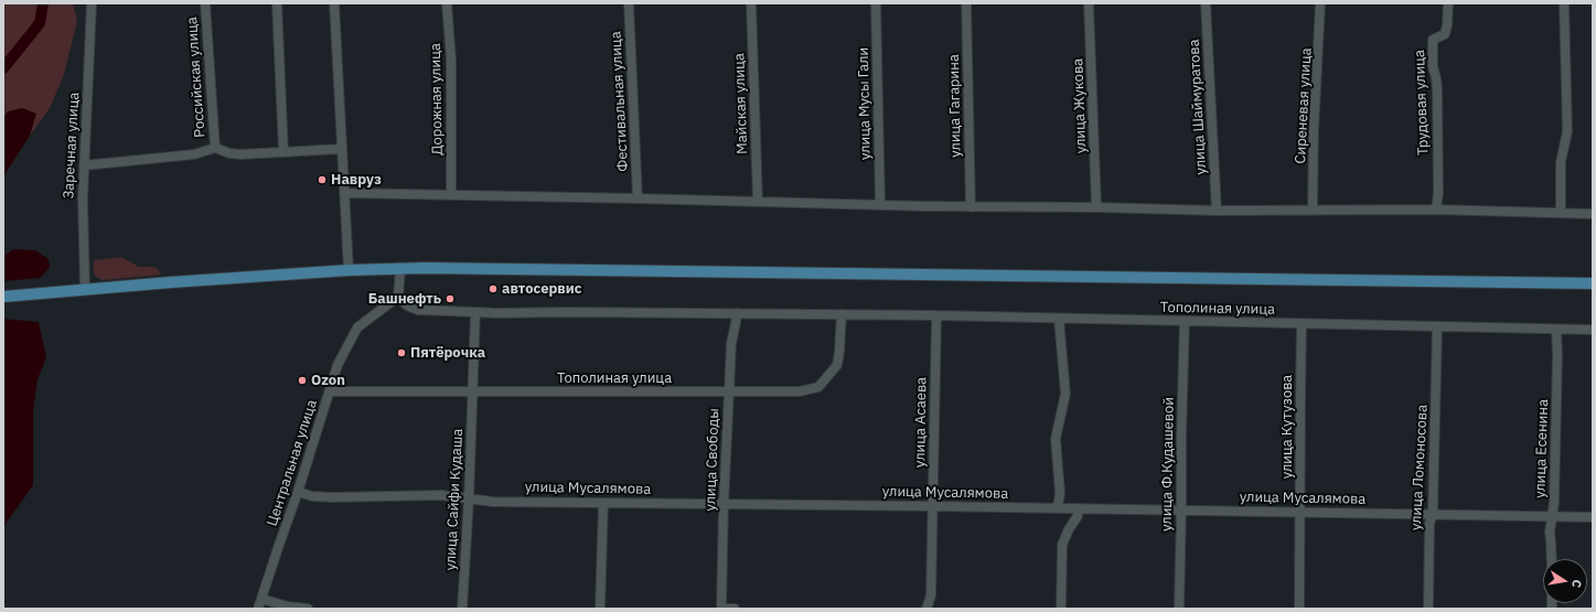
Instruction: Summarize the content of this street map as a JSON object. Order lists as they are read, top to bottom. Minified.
{"streets":{"street":["Российская улица","Дорожная улица","Фестивальная улица","Трудовая улица","Майская улица","улица Мусы Гали","улица Гагарина","улица Жукова","Сиреневая улица","улица Шаймуратова","Заречная улица","Тополиная улица","улица Асаева","улица Кутузова","улица Есенина","улица Свободы","Центральная улица","улица Ф.Кудашевой","улица Ломоносова","улица Мусалямова","улица Сайфи Кудаша"]},"crossings":[["Российская улица","Заречная улица"],["Тополиная улица","улица Асаева"],["Тополиная улица","улица Кутузова"],["Тополиная улица","улица Есенина"],["Тополиная улица","улица Свободы"],["Тополиная улица","Центральная улица"],["Тополиная улица","улица Ф.Кудашевой"],["Тополиная улица","улица Ломоносова"],["Тополиная улица","улица Сайфи Кудаша"],["улица Асаева","улица Мусалямова"],["улица Кутузова","улица Мусалямова"],["улица Есенина","улица Мусалямова"],["улица Свободы","улица Мусалямова"],["Центральная улица","улица Мусалямова"],["улица Ф.Кудашевой","улица Мусалямова"],["улица Ломоносова","улица Мусалямова"],["улица Мусалямова","улица Сайфи Кудаша"]],"places":["Навруз","автосервис","Башнефть","Пятёрочка","Ozon"],"north":"right"}
